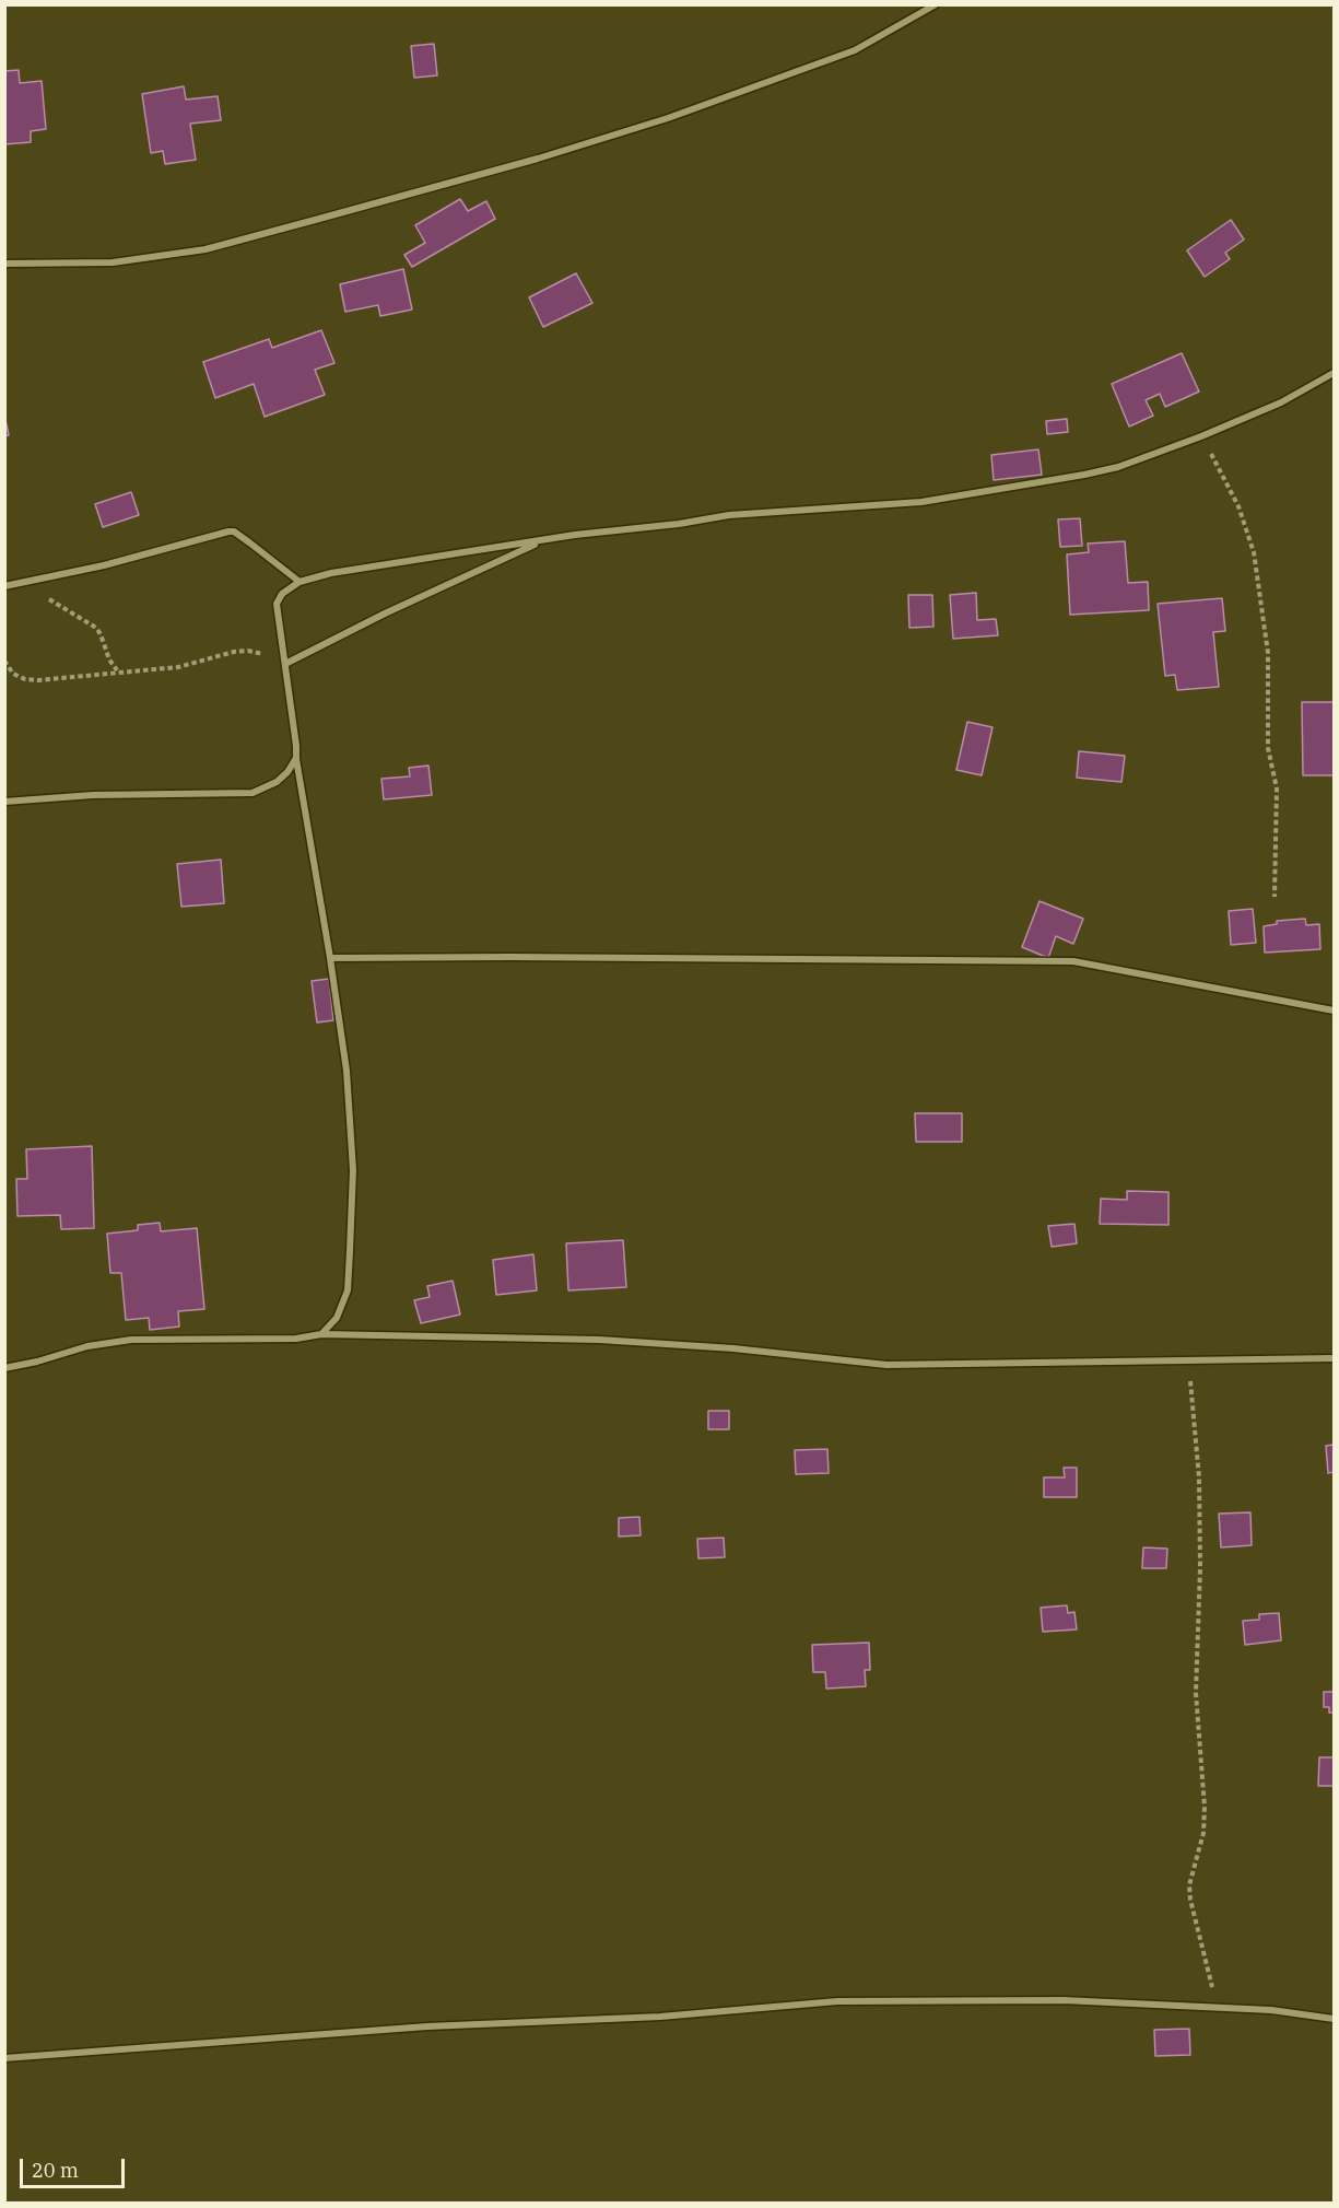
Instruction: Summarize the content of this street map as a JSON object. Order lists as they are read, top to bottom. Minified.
{"scale_bar":"20 m"}
